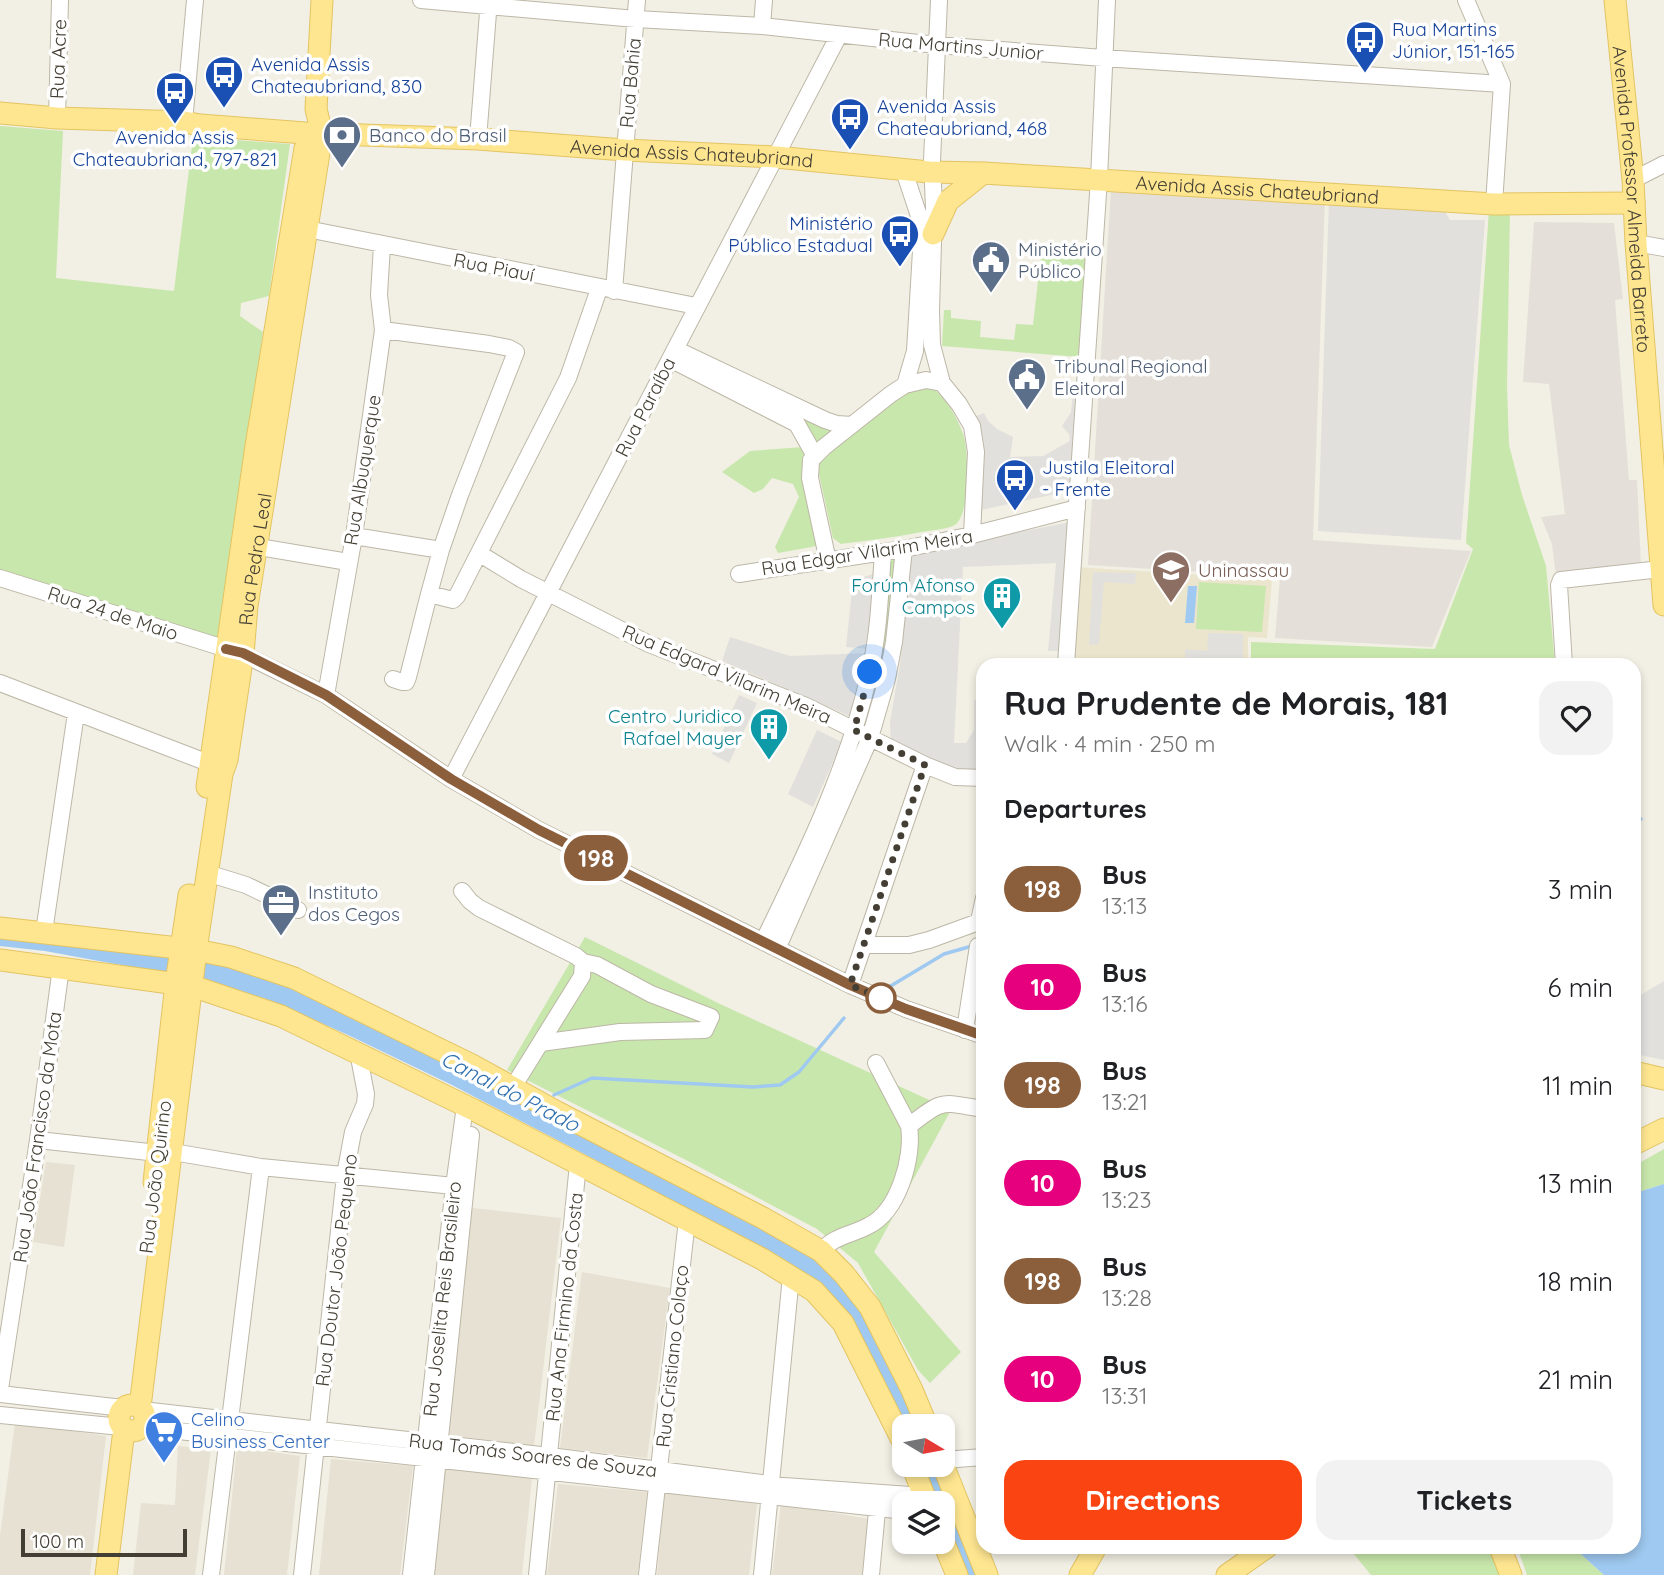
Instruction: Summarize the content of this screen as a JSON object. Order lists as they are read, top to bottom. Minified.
{"streets":{"main road":["Avenida Assis Chateubriand","Avenida Professor Almeida Barreto","Rua Pedro Leal","Rua João Quirino"],"street":["Rua Martins Junior","Rua Acre","Rua Bahia","Rua Piauí","Rua Paraíba","Rua Albuquerque","Rua Edgar Vilarim Meira","Rua 24 de Maio","Rua Edgard Vilarim Meira","Rua João Francisco da Mota","Rua Doutor João Pequeno","Rua Joselita Reis Brasileiro","Rua Ana Firmino da Costa","Rua Cristiano Colaço","Rua Tomás Soares de Souza"]},"crossings":[["Rua Martins Junior","Rua Bahia"],["Rua Martins Junior","Rua Paraíba"],["Rua Acre","Avenida Assis Chateubriand"],["Rua Bahia","Avenida Assis Chateubriand"],["Rua Bahia","Rua Piauí"],["Rua Bahia","Rua Edgard Vilarim Meira"],["Avenida Assis Chateubriand","Avenida Professor Almeida Barreto"],["Avenida Assis Chateubriand","Rua Paraíba"],["Avenida Assis Chateubriand","Rua Pedro Leal"],["Rua Piauí","Rua Paraíba"],["Rua Piauí","Rua Albuquerque"],["Rua Piauí","Rua Pedro Leal"],["Rua Paraíba","Rua 24 de Maio"],["Rua Paraíba","Rua Edgard Vilarim Meira"],["Rua Albuquerque","Rua 24 de Maio"],["Rua Pedro Leal","Rua 24 de Maio"],["Rua Pedro Leal","Rua João Quirino"],["Rua João Francisco da Mota","Rua Tomás Soares de Souza"],["Rua João Quirino","Rua Tomás Soares de Souza"],["Rua Doutor João Pequeno","Rua Tomás Soares de Souza"],["Rua Joselita Reis Brasileiro","Rua Tomás Soares de Souza"],["Rua Ana Firmino da Costa","Rua Tomás Soares de Souza"],["Rua Cristiano Colaço","Rua Tomás Soares de Souza"]],"water":["Canal do Prado"],"places":{"bus stop":["Rua Martins Júnior, 151-165","Avenida Assis Chateaubriand, 830","Avenida Assis Chateaubriand, 797-821","Avenida Assis Chateaubriand, 468","Ministério Público Estadual","Justila Eleitoral - Frente"],"bank":["Banco do Brasil"],"public building":["Ministério Público","Tribunal Regional Eleitoral"],"school or university":["Uninassau"],"building":["Forúm Afonso Campos","Centro Juridico Rafael Mayer"],"office":["Instituto dos Cegos"],"supermarket":["Celino Business Center"]},"lines":["bus line 198"],"scale_bar":"100 m","north":"right","page":{"on_map":"198","heading":[["Rua Prudente de Morais, 181","Walk · 4 min · 250 m"],"Departures"],"list":[{"mark":"198","name":"Bus","note":"13:13","value":"3 min"},{"mark":"10","name":"Bus","note":"13:16","value":"6 min"},{"mark":"198","name":"Bus","note":"13:21","value":"11 min"},{"mark":"10","name":"Bus","note":"13:23","value":"13 min"},{"mark":"198","name":"Bus","note":"13:28","value":"18 min"},{"mark":"10","name":"Bus","note":"13:31","value":"21 min"}],"buttons":["Directions","Tickets"],"scale":"100 m"}}
